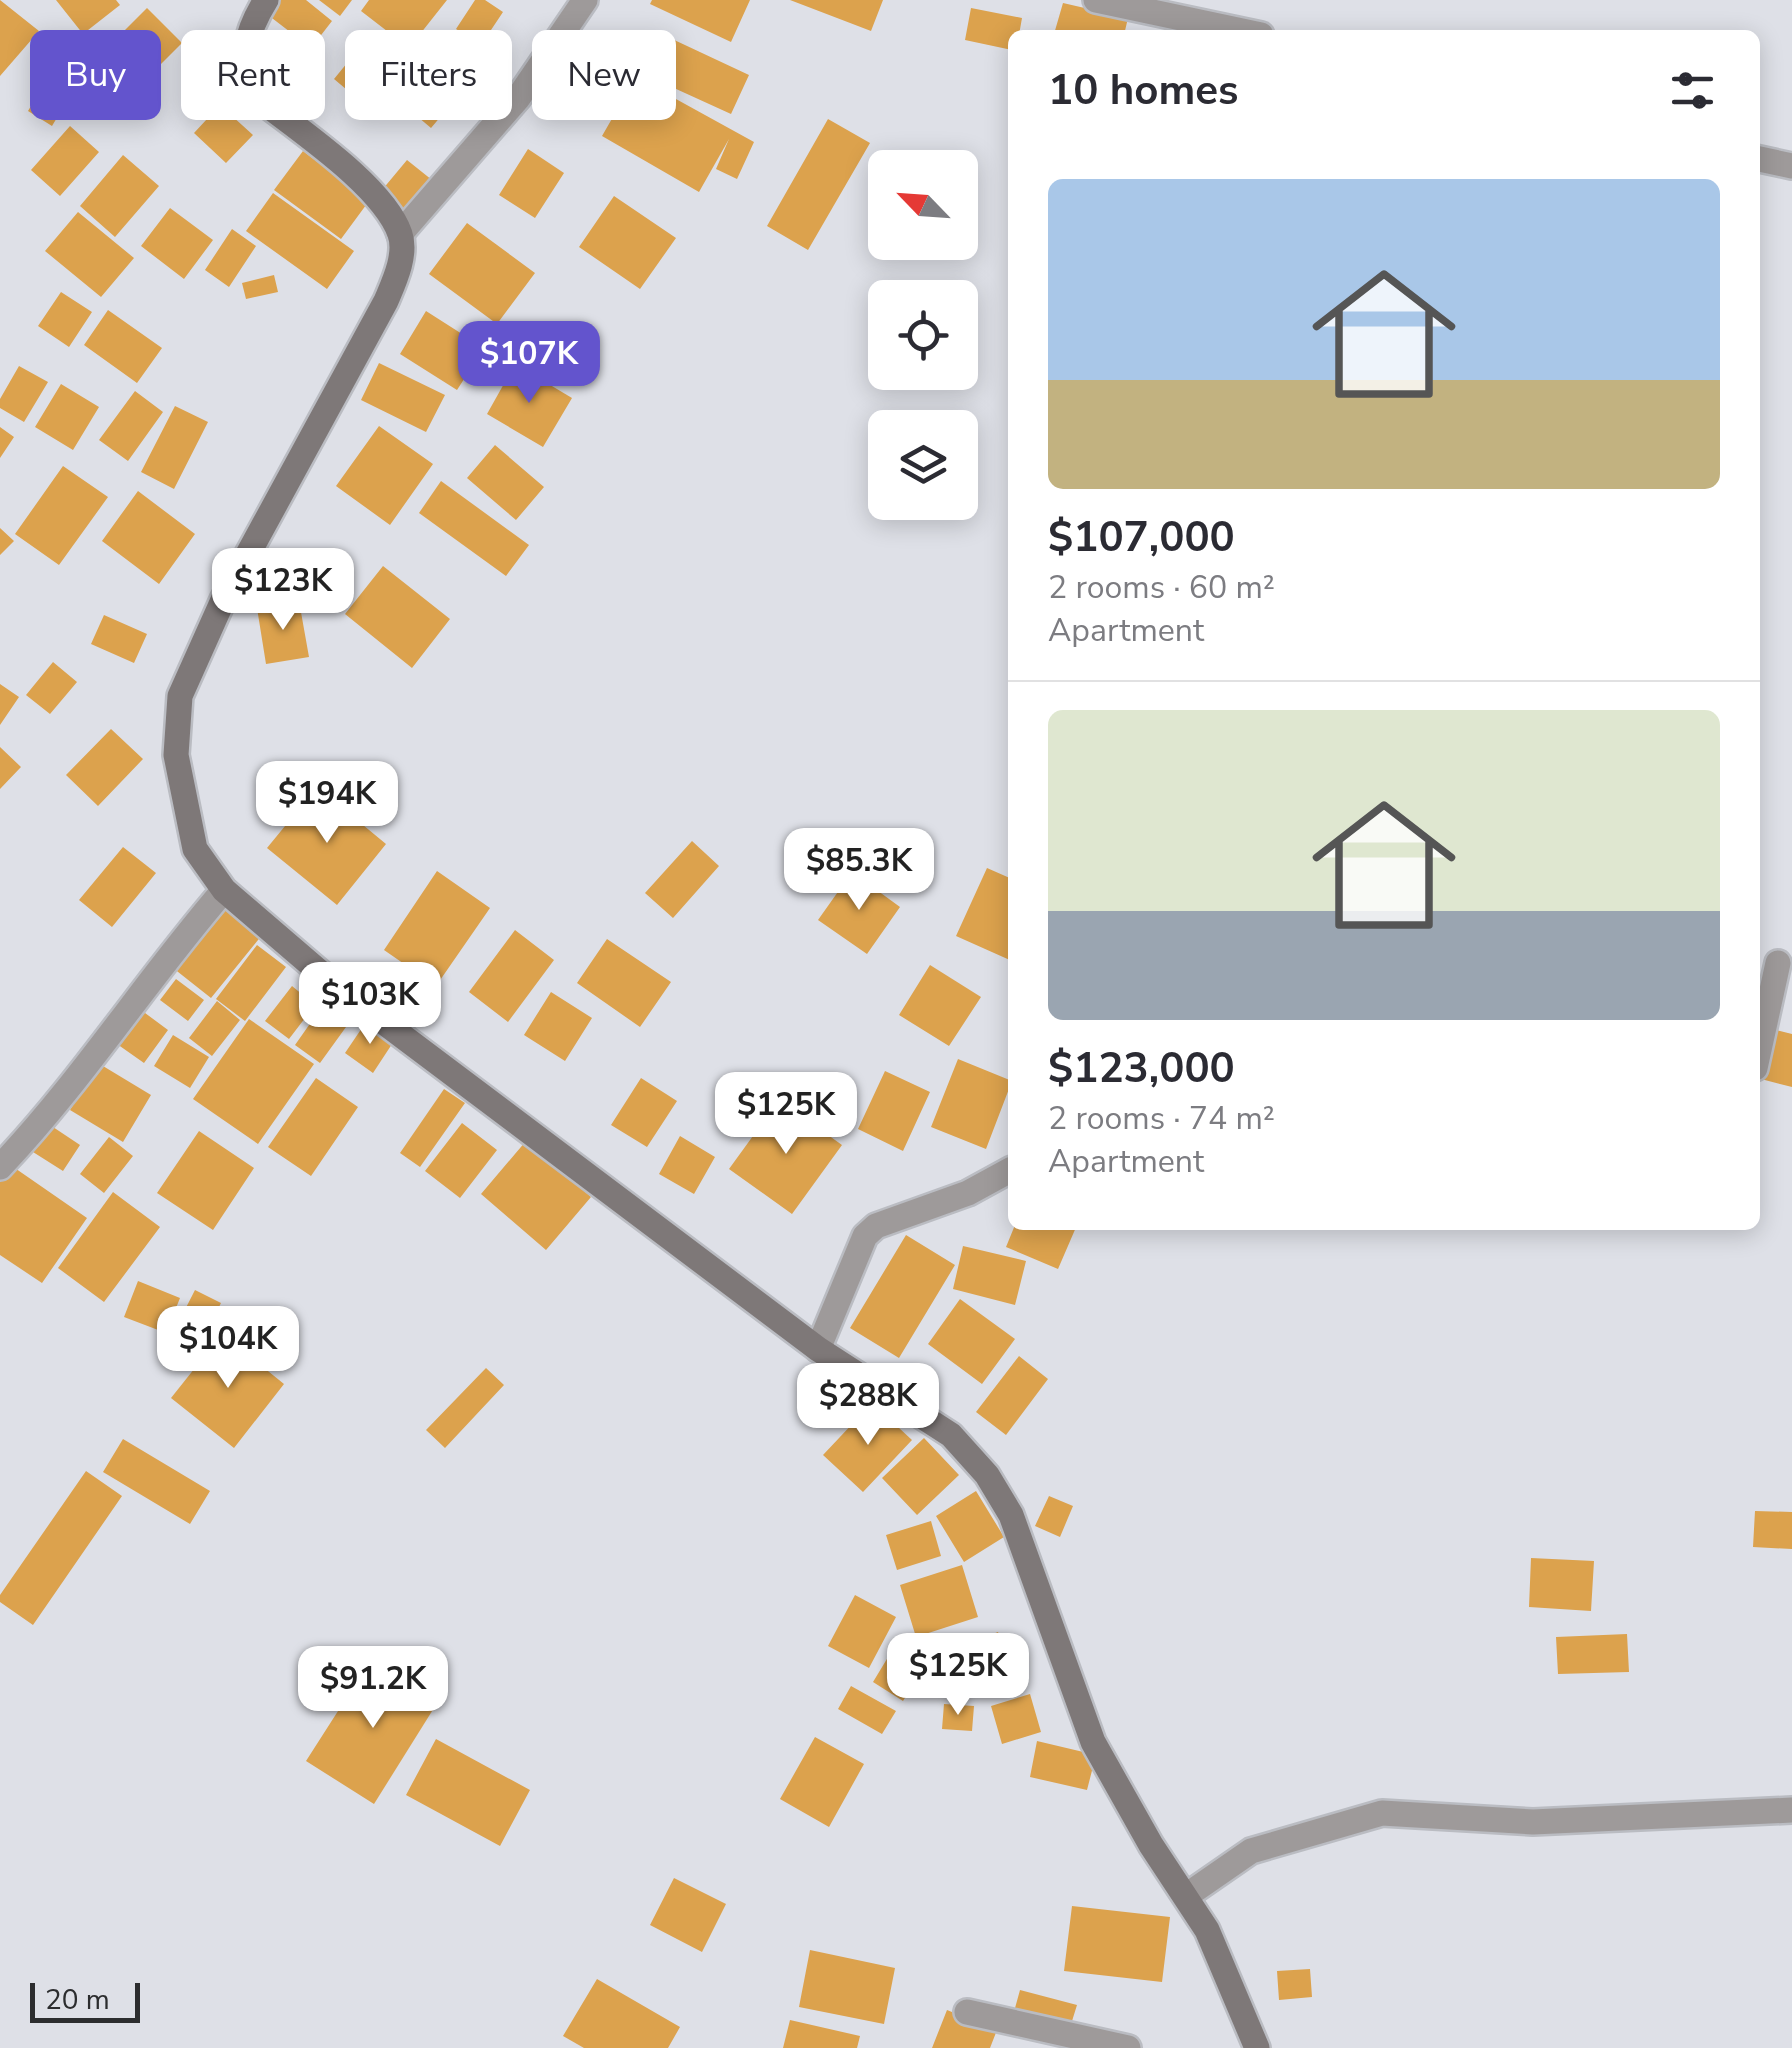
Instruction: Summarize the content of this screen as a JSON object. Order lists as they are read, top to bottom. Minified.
{"scale_bar":"20 m","north":"top left","page":{"chip":["Buy","Rent","Filters","New"],"heading":"10 homes","list":[{"name":"$107,000","note":"2 rooms · 60 m² · Apartment"},{"name":"$123,000","note":"2 rooms · 74 m² · Apartment"}],"price":["$107K","$123K","$194K","$85.3K","$103K","$125K","$104K","$288K","$125K","$91.2K"],"scale":"20 m"}}
